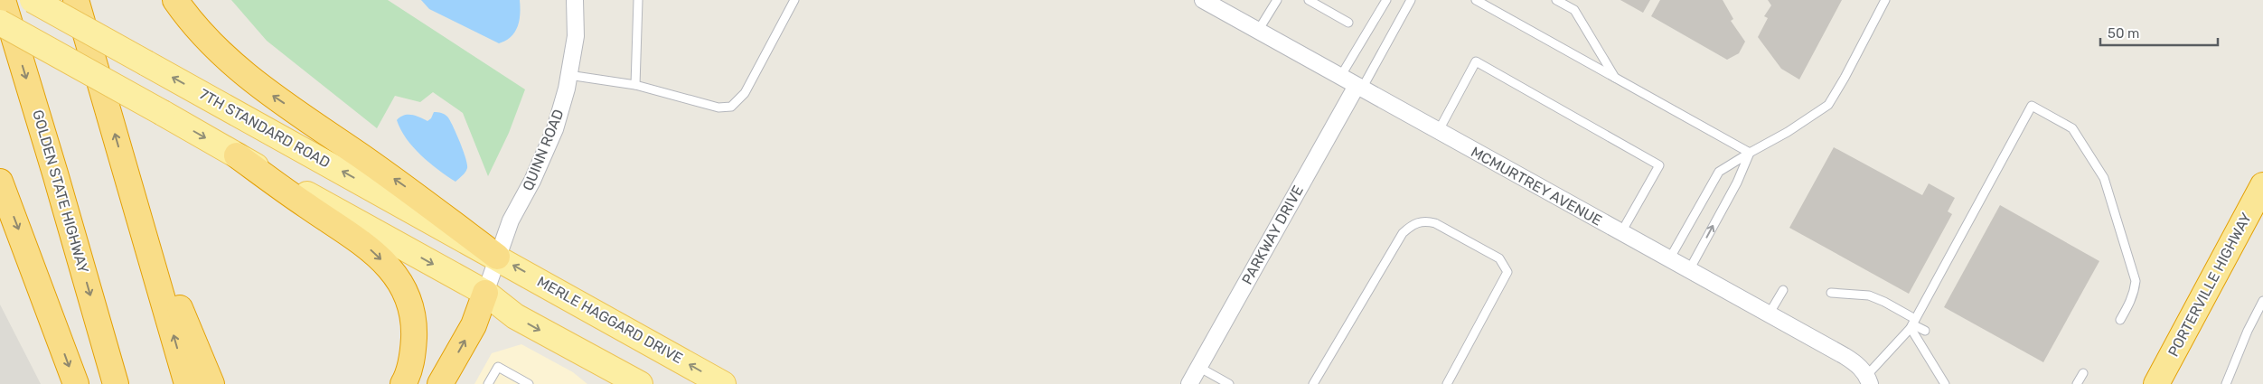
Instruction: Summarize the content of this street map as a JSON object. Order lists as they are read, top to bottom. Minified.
{"streets":{"highway":["GOLDEN STATE HIGHWAY","PORTERVILLE HIGHWAY"],"main road":["7TH STANDARD ROAD","MERLE HAGGARD DRIVE"],"street":["QUINN ROAD","MCMURTREY AVENUE","PARKWAY DRIVE"]},"crossings":[["7TH STANDARD ROAD","QUINN ROAD"],["7TH STANDARD ROAD","MERLE HAGGARD DRIVE"],["QUINN ROAD","MERLE HAGGARD DRIVE"],["MCMURTREY AVENUE","PARKWAY DRIVE"]],"scale_bar":"50 m"}
